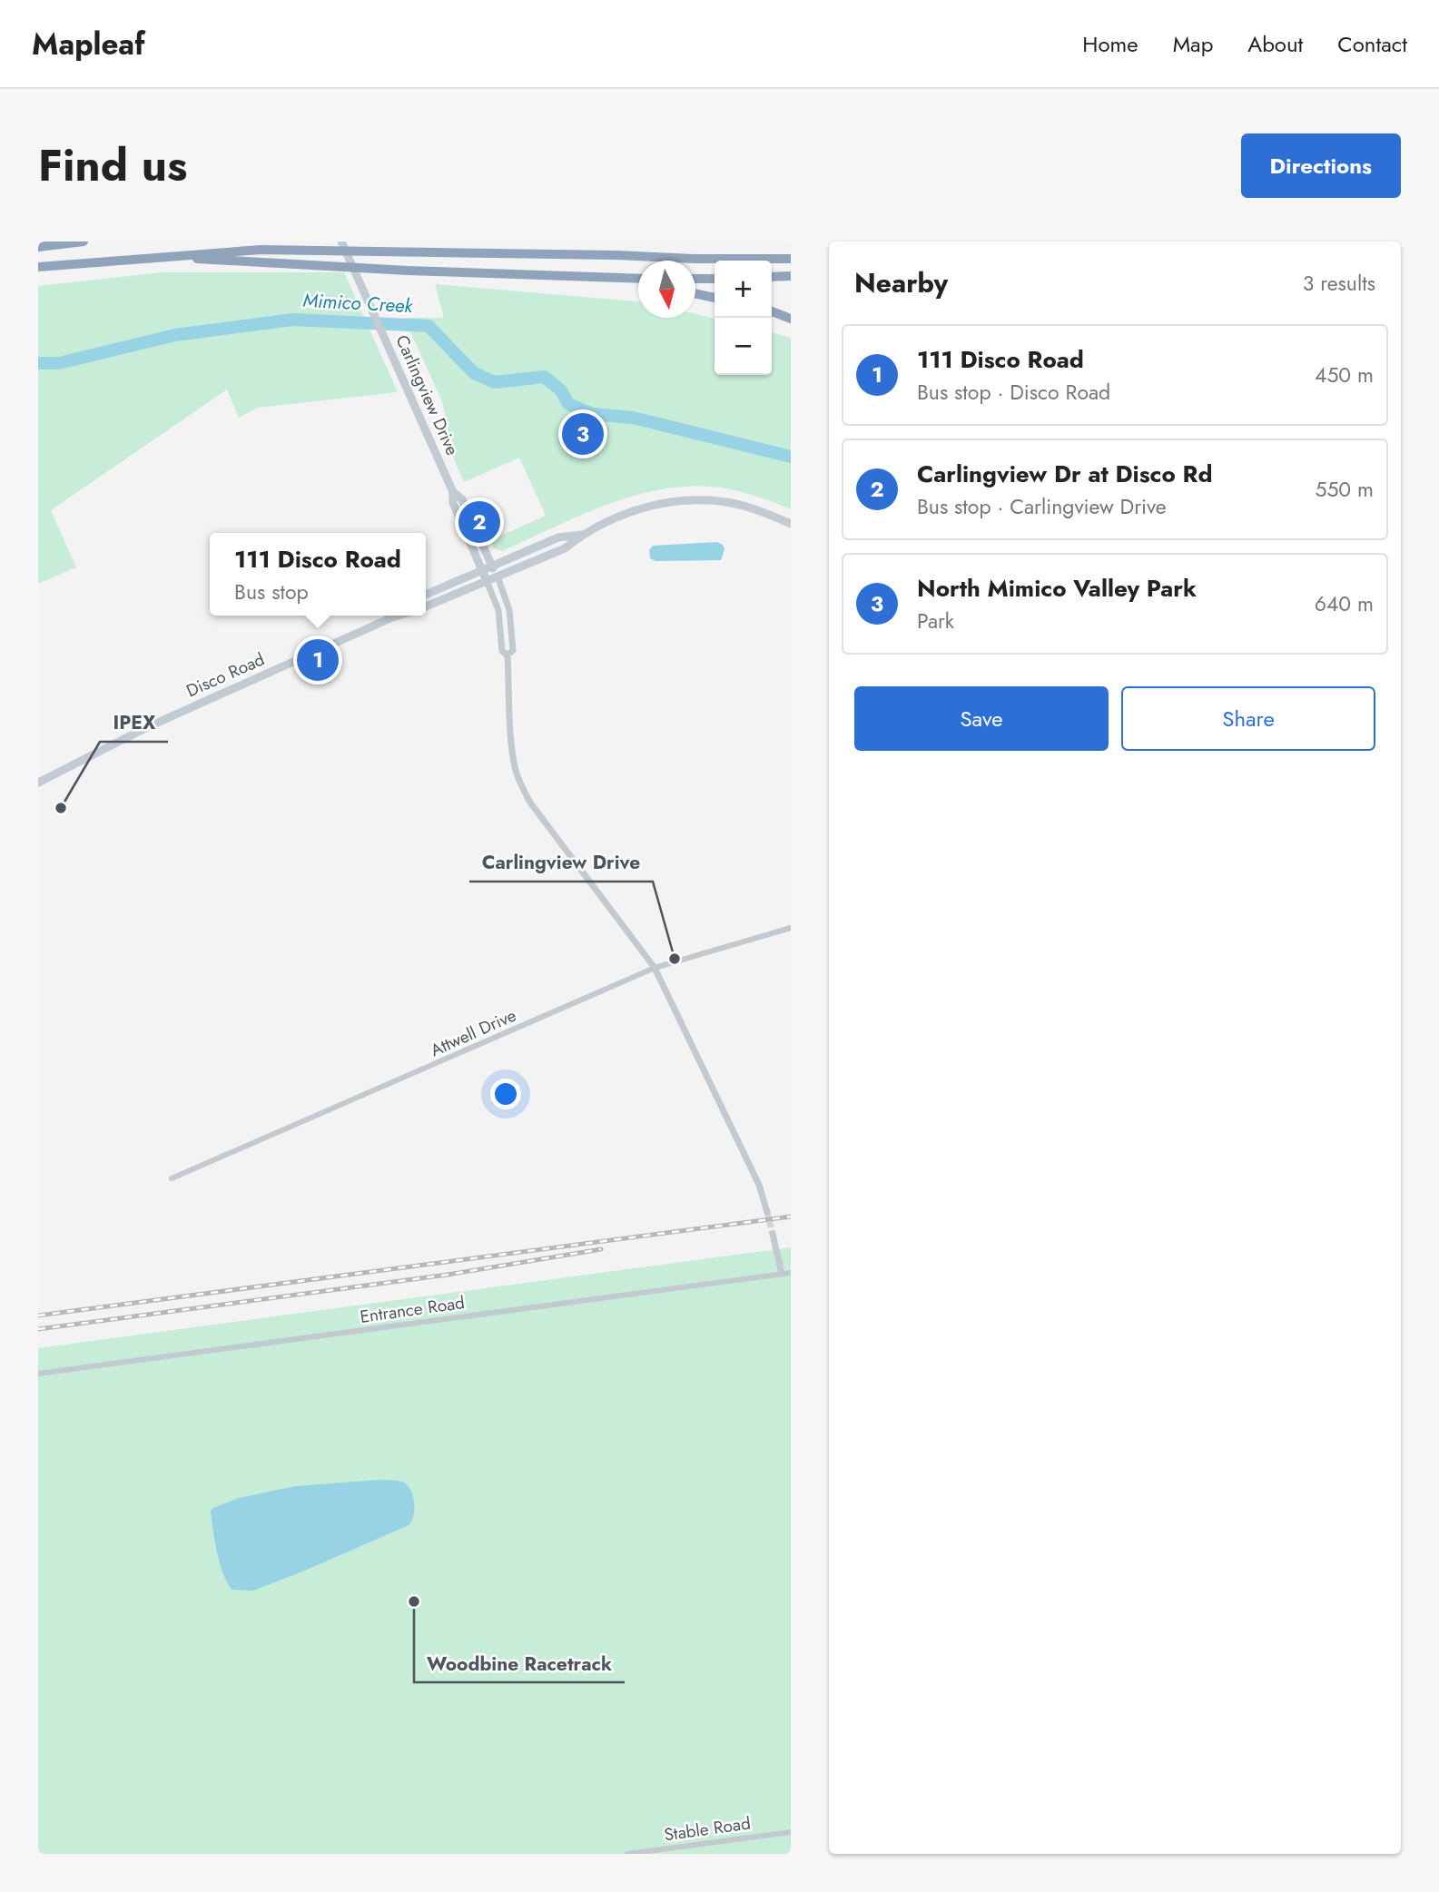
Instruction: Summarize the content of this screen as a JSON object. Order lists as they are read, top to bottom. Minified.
{"streets":{"main road":["Carlingview Drive","Disco Road"],"street":["Attwell Drive","Entrance Road","Stable Road"]},"crossings":[["Carlingview Drive","Attwell Drive"]],"water":["Mimico Creek"],"places":["IPEX","Carlingview Drive","Woodbine Racetrack"],"north":"bottom","page":{"header":"Mapleaf","nav":["Home","Map","About","Contact"],"title":"Find us","buttons":["Directions",["Save","Share"]],"heading":["Nearby","3 results"],"map_buttons":["+","−"],"list":[{"mark":"1","name":"111 Disco Road","note":"Bus stop · Disco Road","value":"450 m"},{"mark":"2","name":"Carlingview Dr at Disco Rd","note":"Bus stop · Carlingview Drive","value":"550 m"},{"mark":"3","name":"North Mimico Valley Park","note":"Park","value":"640 m"}],"pins":["3","2","1"],"popup":["111 Disco Road","Bus stop"]}}
